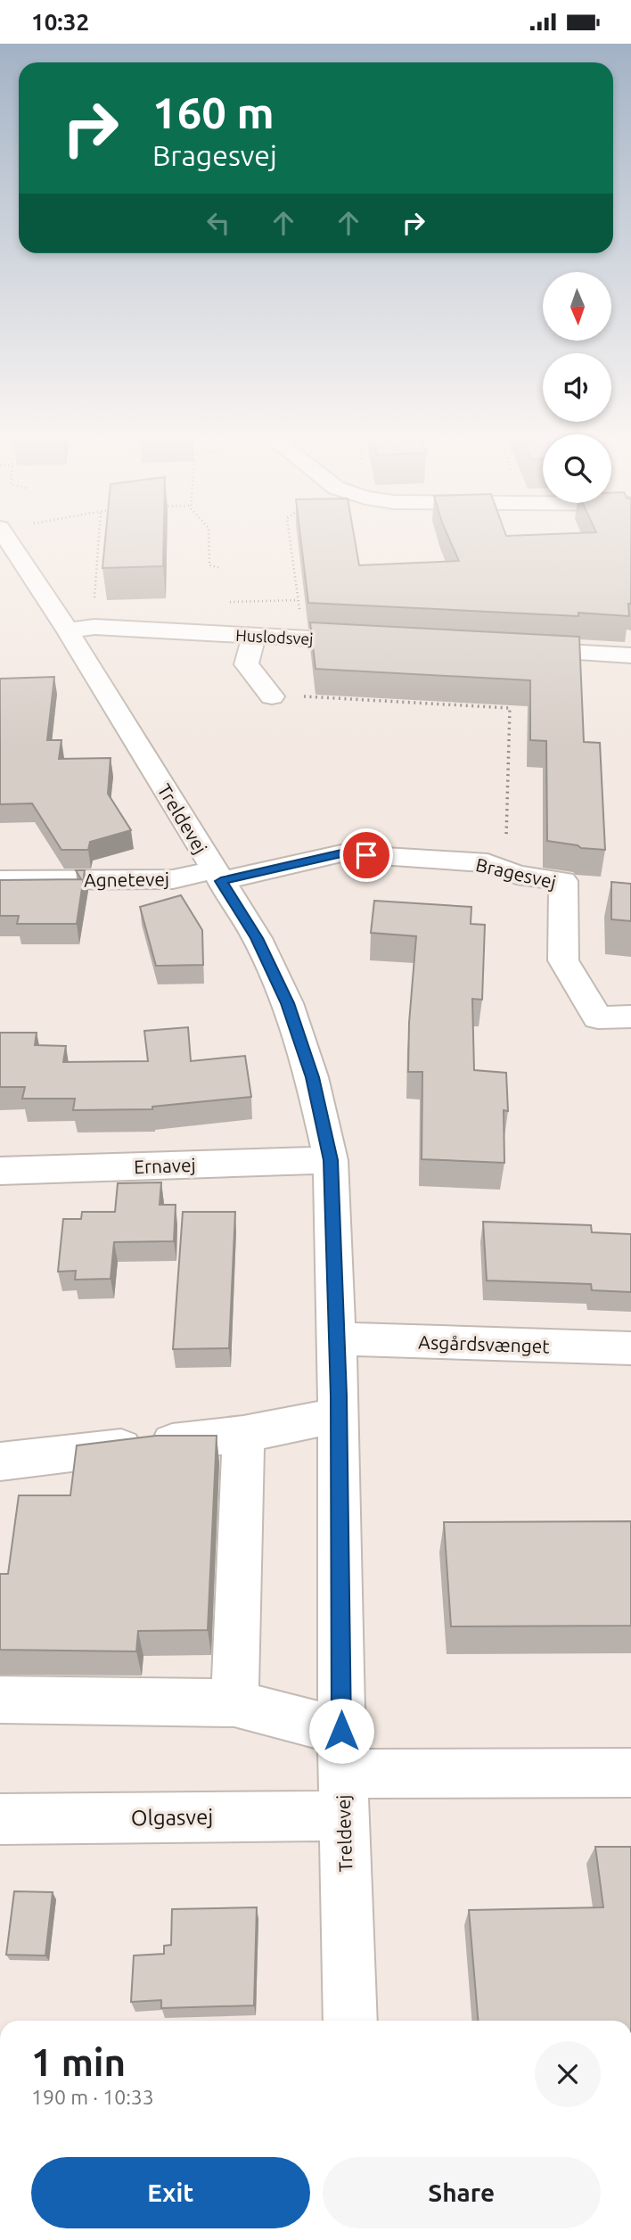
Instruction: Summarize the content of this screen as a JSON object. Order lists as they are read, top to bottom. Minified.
{"streets":{"street":["Huslodsvej","Treldevej","Bragesvej","Agnetevej","Ernavej","Asgårdsvænget","Olgasvej"]},"crossings":[["Huslodsvej","Treldevej"],["Treldevej","Bragesvej"],["Treldevej","Agnetevej"],["Treldevej","Ernavej"],["Treldevej","Asgårdsvænget"],["Treldevej","Olgasvej"],["Bragesvej","Agnetevej"]],"north":"bottom","page":{"status":"10:32","turn":["160 m","Bragesvej"],"heading":["1 min","190 m · 10:33"],"buttons":["Exit","Share"]}}
